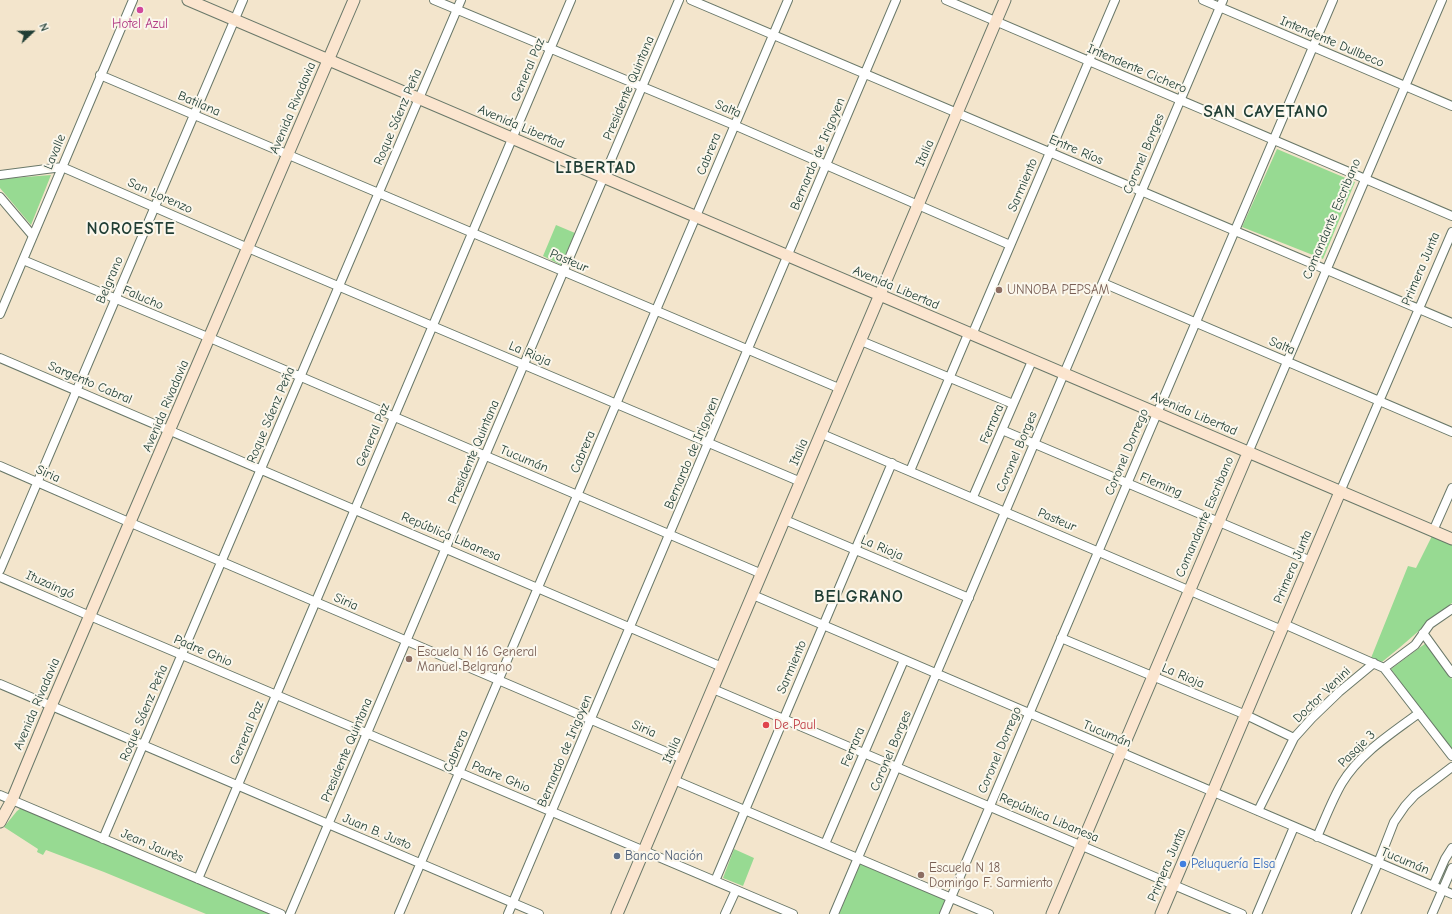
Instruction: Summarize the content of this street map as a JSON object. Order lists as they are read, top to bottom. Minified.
{"streets":{"main road":["Avenida Rivadavia","Avenida Libertad","Italia","Comandante Escribano","Primera Junta"],"street":["Intendente Dullbeco","Intendente Cichero","General Paz","Presidente Quintana","Batilana","Salta","Roque Sáenz Peña","Entre Ríos","Lavalle","Cabrera","Bernardo de Irigoyen","Coronel Borges","Sarmiento","San Lorenzo","Pasteur","Belgrano","Falucho","La Rioja","Sargento Cabral","Ferrara","Coronel Dorrego","Tucumán","Siria","Fleming","República Libanesa","Ituzaingó","Padre Ghio","Doctor Venini","Pasaje 3","Juan B. Justo","Jean Jaurès"]},"crossings":[["Intendente Dullbeco","Coronel Borges"],["Intendente Dullbeco","Comandante Escribano"],["Intendente Dullbeco","Coronel Dorrego"],["Intendente Cichero","Italia"],["Intendente Cichero","Coronel Borges"],["Intendente Cichero","Sarmiento"],["Intendente Cichero","Comandante Escribano"],["Intendente Cichero","Coronel Dorrego"],["General Paz","Salta"],["General Paz","Avenida Libertad"],["General Paz","Pasteur"],["General Paz","La Rioja"],["General Paz","Tucumán"],["General Paz","Siria"],["General Paz","República Libanesa"],["General Paz","Padre Ghio"],["General Paz","Juan B. Justo"],["General Paz","Jean Jaurès"],["Presidente Quintana","Salta"],["Presidente Quintana","Avenida Libertad"],["Presidente Quintana","Pasteur"],["Presidente Quintana","La Rioja"],["Presidente Quintana","Tucumán"],["Presidente Quintana","Siria"],["Presidente Quintana","República Libanesa"],["Presidente Quintana","Padre Ghio"],["Presidente Quintana","Juan B. Justo"],["Batilana","Avenida Rivadavia"],["Batilana","Lavalle"],["Batilana","Pasteur"],["Batilana","Belgrano"],["Avenida Rivadavia","Avenida Libertad"],["Avenida Rivadavia","San Lorenzo"],["Avenida Rivadavia","Pasteur"],["Avenida Rivadavia","Falucho"],["Avenida Rivadavia","La Rioja"],["Avenida Rivadavia","Sargento Cabral"],["Avenida Rivadavia","Tucumán"],["Avenida Rivadavia","Siria"],["Avenida Rivadavia","República Libanesa"],["Avenida Rivadavia","Ituzaingó"],["Avenida Rivadavia","Padre Ghio"],["Avenida Rivadavia","Juan B. Justo"],["Avenida Rivadavia","Jean Jaurès"],["Salta","Roque Sáenz Peña"],["Salta","Italia"],["Salta","Cabrera"],["Salta","Bernardo de Irigoyen"],["Salta","Coronel Borges"],["Salta","Sarmiento"],["Salta","Comandante Escribano"],["Salta","Primera Junta"],["Salta","Coronel Dorrego"],["Roque Sáenz Peña","Avenida Libertad"],["Roque Sáenz Peña","Pasteur"],["Roque Sáenz Peña","La Rioja"],["Roque Sáenz Peña","Tucumán"],["Roque Sáenz Peña","Siria"],["Roque Sáenz Peña","República Libanesa"],["Roque Sáenz Peña","Padre Ghio"],["Roque Sáenz Peña","Juan B. Justo"],["Roque Sáenz Peña","Jean Jaurès"],["Avenida Libertad","Italia"],["Avenida Libertad","Cabrera"],["Avenida Libertad","Bernardo de Irigoyen"],["Avenida Libertad","Coronel Borges"],["Avenida Libertad","Sarmiento"],["Avenida Libertad","Comandante Escribano"],["Avenida Libertad","Primera Junta"],["Avenida Libertad","Belgrano"],["Avenida Libertad","Ferrara"],["Avenida Libertad","Coronel Dorrego"],["Entre Ríos","Italia"],["Entre Ríos","Cabrera"],["Entre Ríos","Bernardo de Irigoyen"],["Entre Ríos","Coronel Borges"],["Entre Ríos","Sarmiento"],["Entre Ríos","Comandante Escribano"],["Entre Ríos","Primera Junta"],["Entre Ríos","Coronel Dorrego"],["Lavalle","San Lorenzo"],["Lavalle","Falucho"],["Italia","Pasteur"],["Italia","La Rioja"],["Italia","Tucumán"],["Italia","Siria"],["Italia","República Libanesa"],["Italia","Padre Ghio"],["Cabrera","Pasteur"],["Cabrera","La Rioja"],["Cabrera","Tucumán"],["Cabrera","Siria"],["Cabrera","República Libanesa"],["Cabrera","Padre Ghio"],["Cabrera","Juan B. Justo"],["Bernardo de Irigoyen","Pasteur"],["Bernardo de Irigoyen","La Rioja"],["Bernardo de Irigoyen","Tucumán"],["Bernardo de Irigoyen","Siria"],["Bernardo de Irigoyen","República Libanesa"],["Bernardo de Irigoyen","Padre Ghio"],["Bernardo de Irigoyen","Juan B. Justo"],["Coronel Borges","Pasteur"],["Coronel Borges","La Rioja"],["Coronel Borges","Tucumán"],["Coronel Borges","Fleming"],["Coronel Borges","República Libanesa"],["Sarmiento","Pasteur"],["Sarmiento","La Rioja"],["Sarmiento","Tucumán"],["Sarmiento","República Libanesa"],["Sarmiento","Padre Ghio"],["San Lorenzo","Belgrano"],["San Lorenzo","La Rioja"],["Comandante Escribano","Pasteur"],["Comandante Escribano","La Rioja"],["Comandante Escribano","Tucumán"],["Comandante Escribano","Fleming"],["Comandante Escribano","República Libanesa"],["Pasteur","Primera Junta"],["Pasteur","Ferrara"],["Pasteur","Coronel Dorrego"],["Pasteur","Doctor Venini"],["Primera Junta","La Rioja"],["Primera Junta","Tucumán"],["Primera Junta","Fleming"],["Primera Junta","República Libanesa"],["Belgrano","Falucho"],["Belgrano","Sargento Cabral"],["Belgrano","Siria"],["Falucho","Tucumán"],["La Rioja","Coronel Dorrego"],["La Rioja","Doctor Venini"],["Sargento Cabral","República Libanesa"],["Ferrara","Tucumán"],["Ferrara","Fleming"],["Ferrara","República Libanesa"],["Coronel Dorrego","Tucumán"],["Coronel Dorrego","Fleming"],["Coronel Dorrego","República Libanesa"],["Tucumán","Doctor Venini"],["Tucumán","Pasaje 3"],["Ituzaingó","Padre Ghio"]],"districts":["SAN CAYETANO","LIBERTAD","NOROESTE","BELGRANO"],"places":["Hotel Azul","UNNOBA PEPSAM","Escuela N 16 General Manuel Belgrano","De Paul","Banco Nación","Peluquería Elsa","Escuela N 18 Domingo F. Sarmiento"],"north":"right"}
